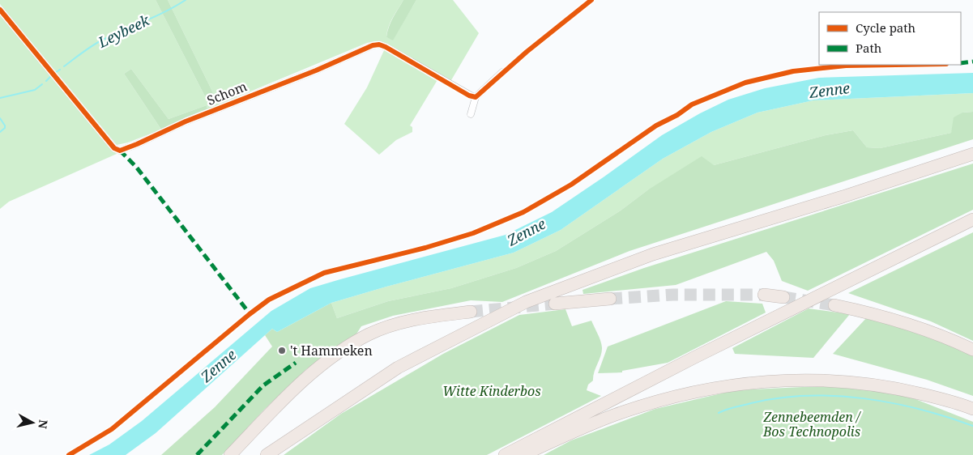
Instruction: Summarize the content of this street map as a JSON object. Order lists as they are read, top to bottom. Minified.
{"streets":{"street":["Schom"]},"water":["Leybeek","Zenne"],"parks":["Witte Kinderbos","Zennebeemden / Bos Technopolis"],"places":["'t Hammeken"],"legend":["Cycle path","Path"],"north":"right"}
